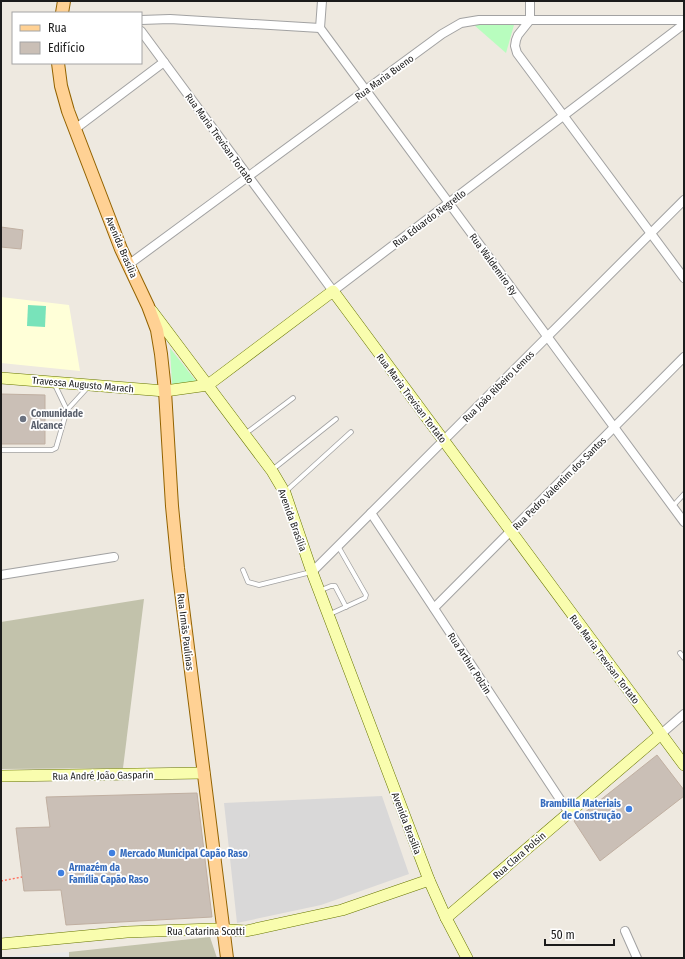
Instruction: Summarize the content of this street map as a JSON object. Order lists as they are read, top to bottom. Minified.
{"streets":{"main road":["Rua Maria Trevisan Tortato","Rua Eduardo Negrello","Avenida Brasília","Travessa Augusto Marach","Rua Irmãs Paulinas","Rua André João Gasparin","Rua Clara Polsin","Rua Catarina Scotti"],"street":["Rua Maria Bueno","Rua Waldemiro Ry","Rua João Ribeiro Lemos","Rua Pedro Valentim dos Santos","Rua Arthur Polzin"]},"crossings":[["Rua Maria Bueno","Rua Maria Trevisan Tortato"],["Rua Maria Bueno","Avenida Brasília"],["Rua Maria Bueno","Rua Waldemiro Ry"],["Rua Maria Trevisan Tortato","Rua Eduardo Negrello"],["Rua Maria Trevisan Tortato","Rua João Ribeiro Lemos"],["Rua Maria Trevisan Tortato","Rua Pedro Valentim dos Santos"],["Rua Maria Trevisan Tortato","Rua Clara Polsin"],["Rua Eduardo Negrello","Avenida Brasília"],["Rua Eduardo Negrello","Rua Waldemiro Ry"],["Rua Eduardo Negrello","Travessa Augusto Marach"],["Rua Eduardo Negrello","Rua Irmãs Paulinas"],["Avenida Brasília","Rua João Ribeiro Lemos"],["Avenida Brasília","Rua Irmãs Paulinas"],["Avenida Brasília","Rua Clara Polsin"],["Avenida Brasília","Rua Catarina Scotti"],["Rua Waldemiro Ry","Rua João Ribeiro Lemos"],["Rua Waldemiro Ry","Rua Pedro Valentim dos Santos"],["Travessa Augusto Marach","Rua Irmãs Paulinas"],["Rua João Ribeiro Lemos","Rua Arthur Polzin"],["Rua Pedro Valentim dos Santos","Rua Arthur Polzin"],["Rua Irmãs Paulinas","Rua André João Gasparin"],["Rua Irmãs Paulinas","Rua Catarina Scotti"],["Rua Arthur Polzin","Rua Clara Polsin"]],"places":["Comunidade Alcance","Brambilla Materiais de Construção","Mercado Municipal Capão Raso","Armazém da Família Capão Raso"],"legend":["Rua","Edifício"],"scale_bar":"50 m"}
